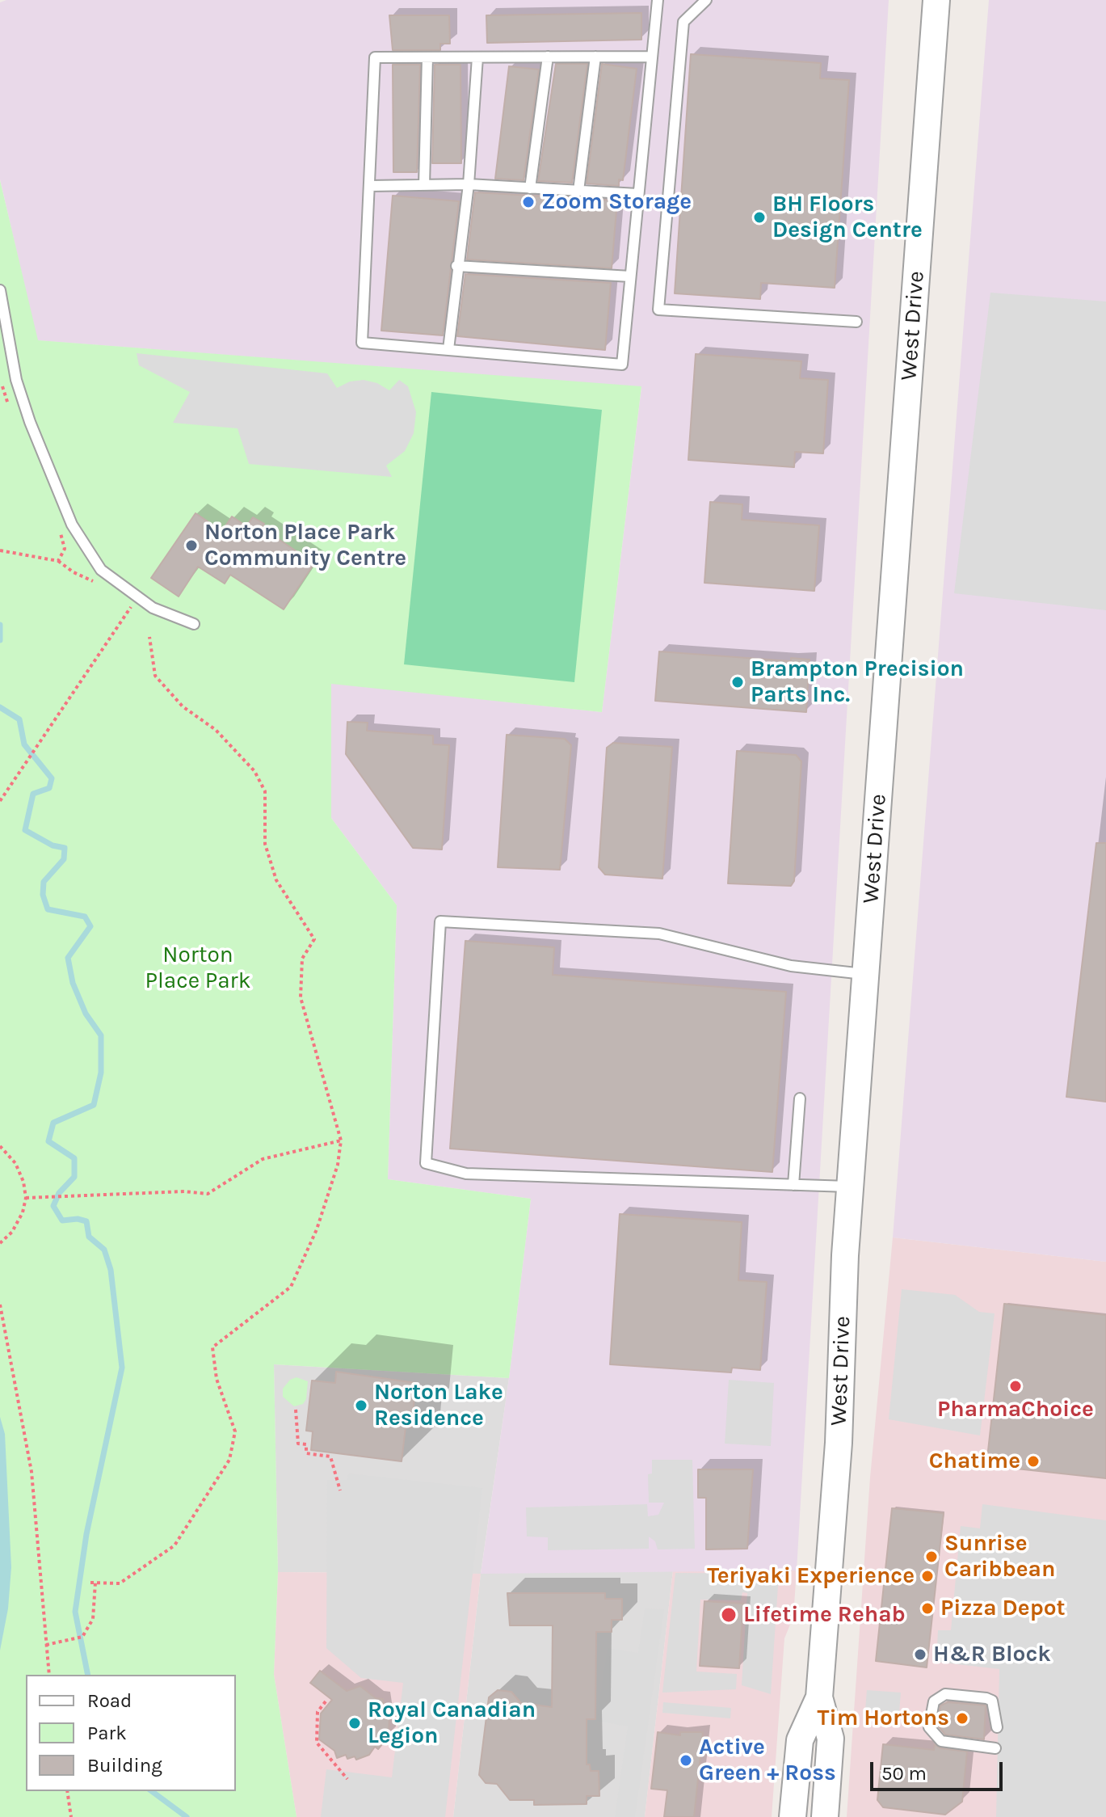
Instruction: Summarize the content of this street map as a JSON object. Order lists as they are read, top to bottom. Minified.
{"streets":{"street":["West Drive"]},"parks":["Norton Place Park"],"places":["Zoom Storage","BH Floors Design Centre","Norton Place Park Community Centre","Brampton Precision Parts Inc.","PharmaChoice","Norton Lake Residence","Chatime","Sunrise Caribbean","Teriyaki Experience","Pizza Depot","Lifetime Rehab","H&R Block","Tim Hortons","Royal Canadian Legion","Active Green + Ross"],"legend":["Road","Park","Building"],"scale_bar":"50 m"}
